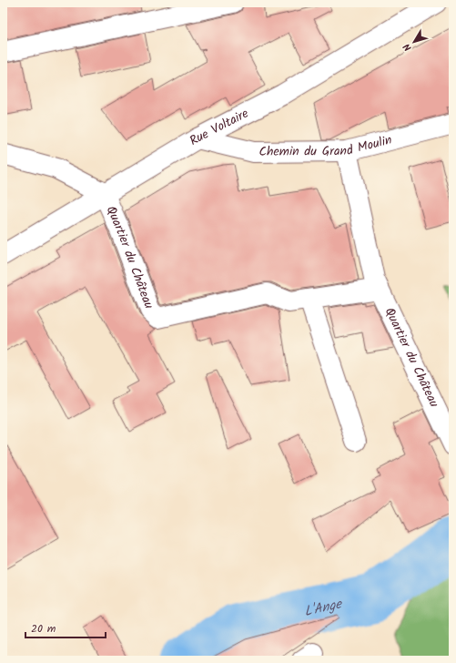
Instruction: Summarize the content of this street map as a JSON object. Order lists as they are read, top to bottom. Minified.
{"streets":{"street":["Rue Voltaire","Chemin du Grand Moulin","Quartier du Château"]},"crossings":[["Rue Voltaire","Chemin du Grand Moulin"],["Rue Voltaire","Quartier du Château"],["Chemin du Grand Moulin","Quartier du Château"]],"water":["L'Ange"],"scale_bar":"20 m","north":"bottom left"}
